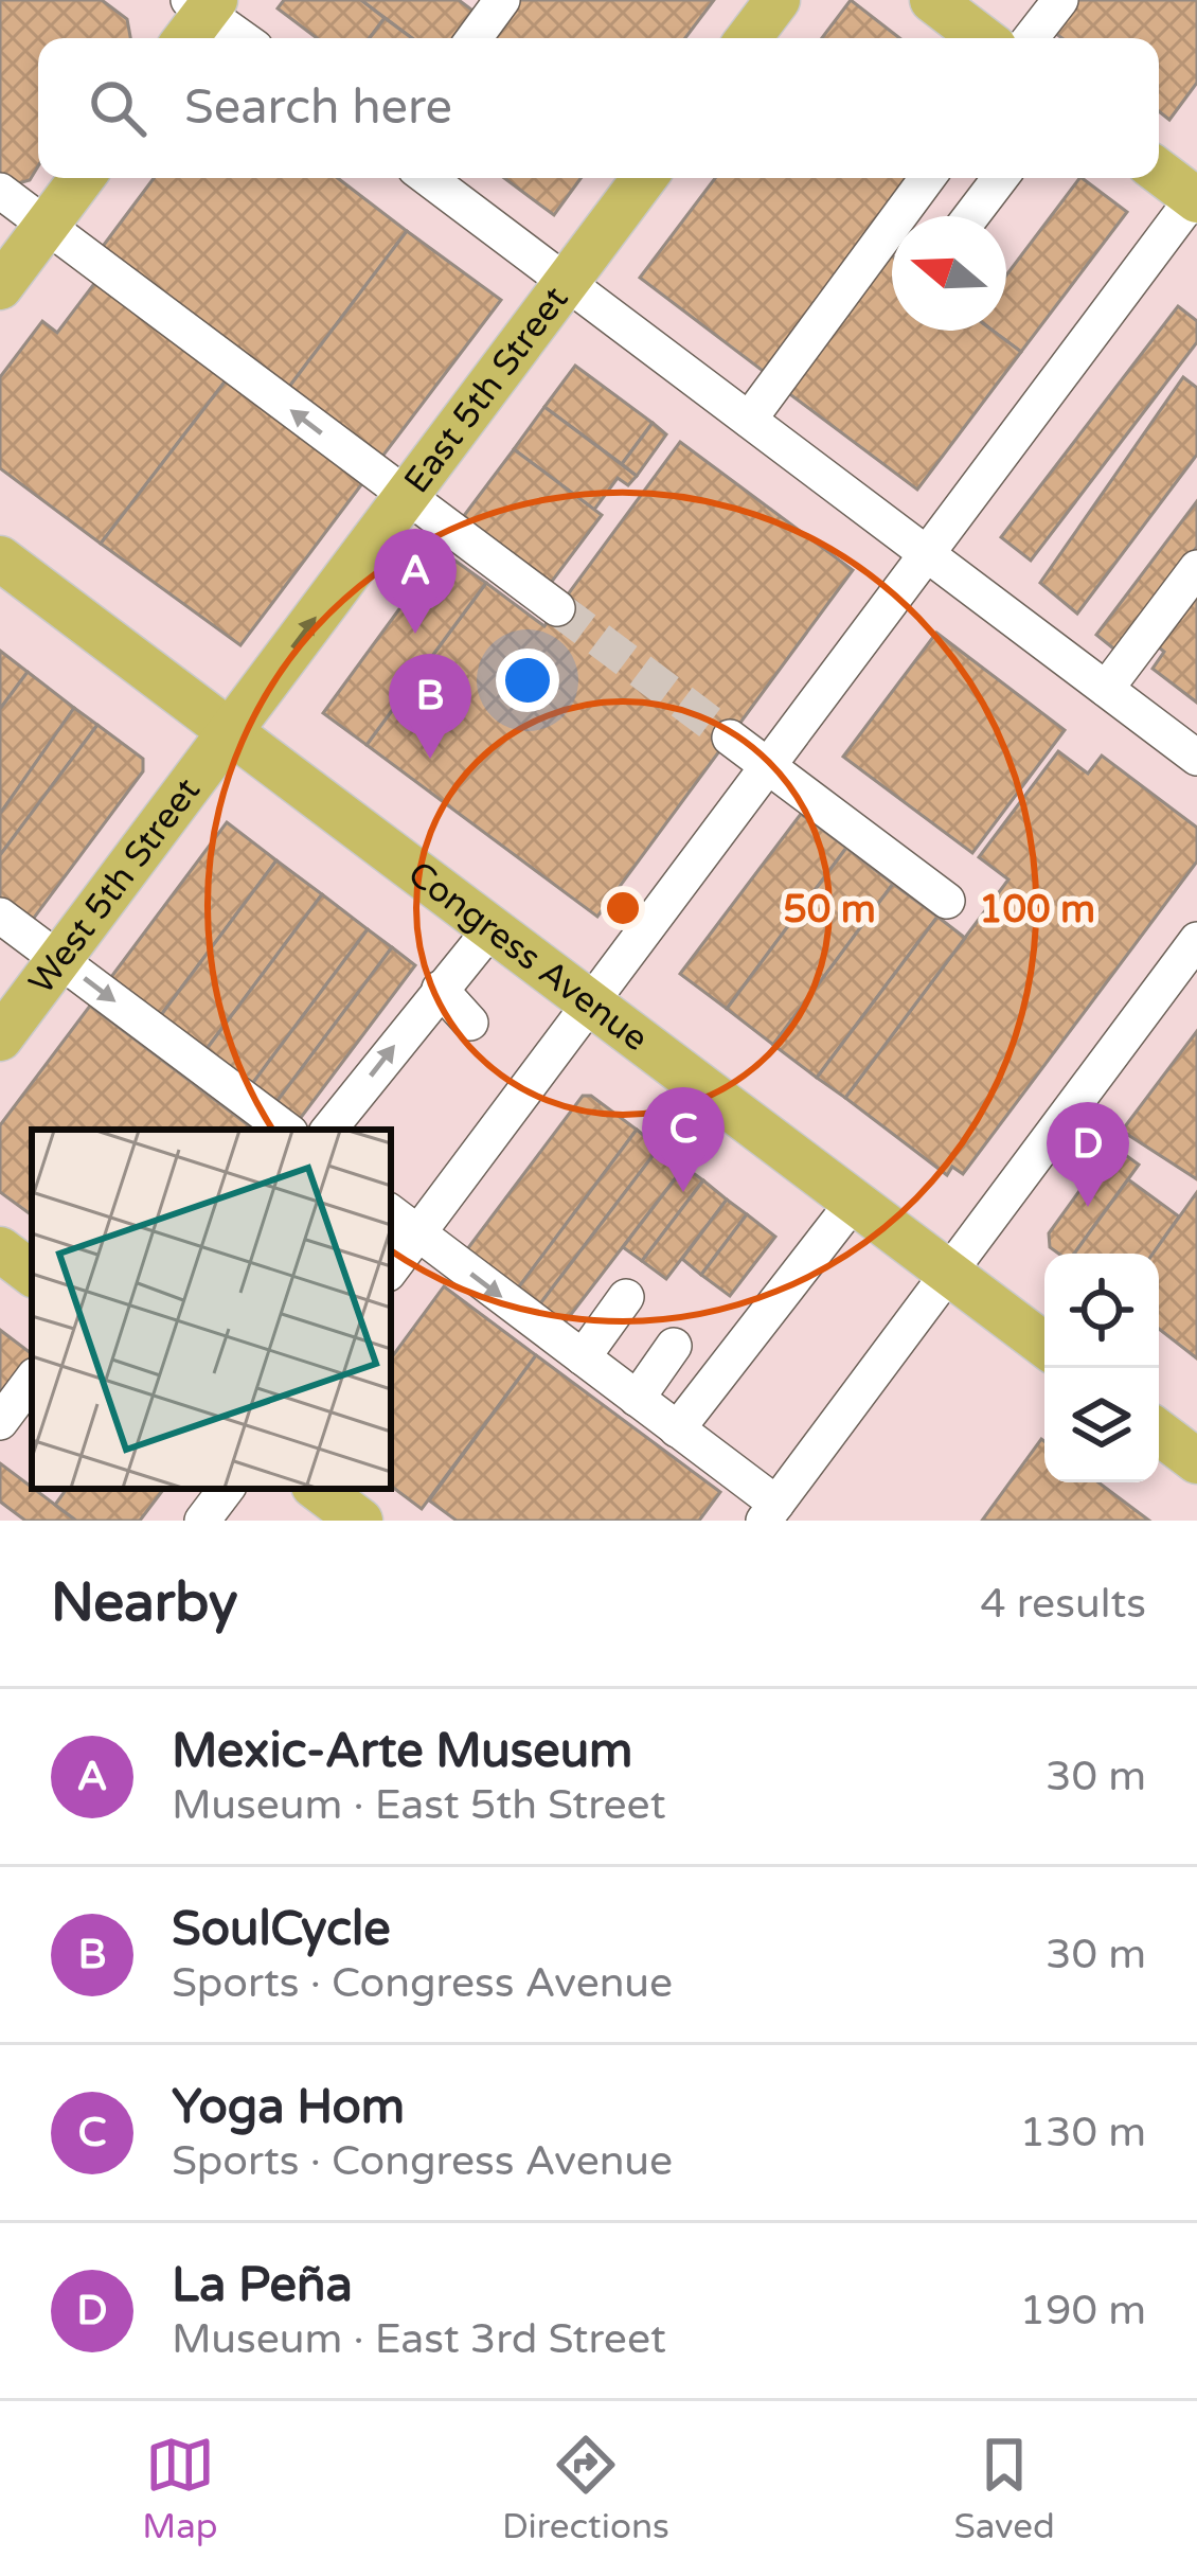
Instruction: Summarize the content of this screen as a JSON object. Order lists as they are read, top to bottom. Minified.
{"streets":{"main road":["East 5th Street","West 5th Street","Congress Avenue"]},"crossings":[["East 5th Street","West 5th Street"],["East 5th Street","Congress Avenue"],["West 5th Street","Congress Avenue"]],"one_way":["East 5th Street"],"north":"left","page":{"search":"Search here","pins":["A","B","C","D"],"heading":["Nearby","4 results"],"list":[{"mark":"A","name":"Mexic-Arte Museum","note":"Museum · East 5th Street","value":"30 m"},{"mark":"B","name":"SoulCycle","note":"Sports · Congress Avenue","value":"30 m"},{"mark":"C","name":"Yoga Hom","note":"Sports · Congress Avenue","value":"130 m"},{"mark":"D","name":"La Peña","note":"Museum · East 3rd Street","value":"190 m"}],"nav":["Map","Directions","Saved"]},"rings":["50 m","100 m"]}
